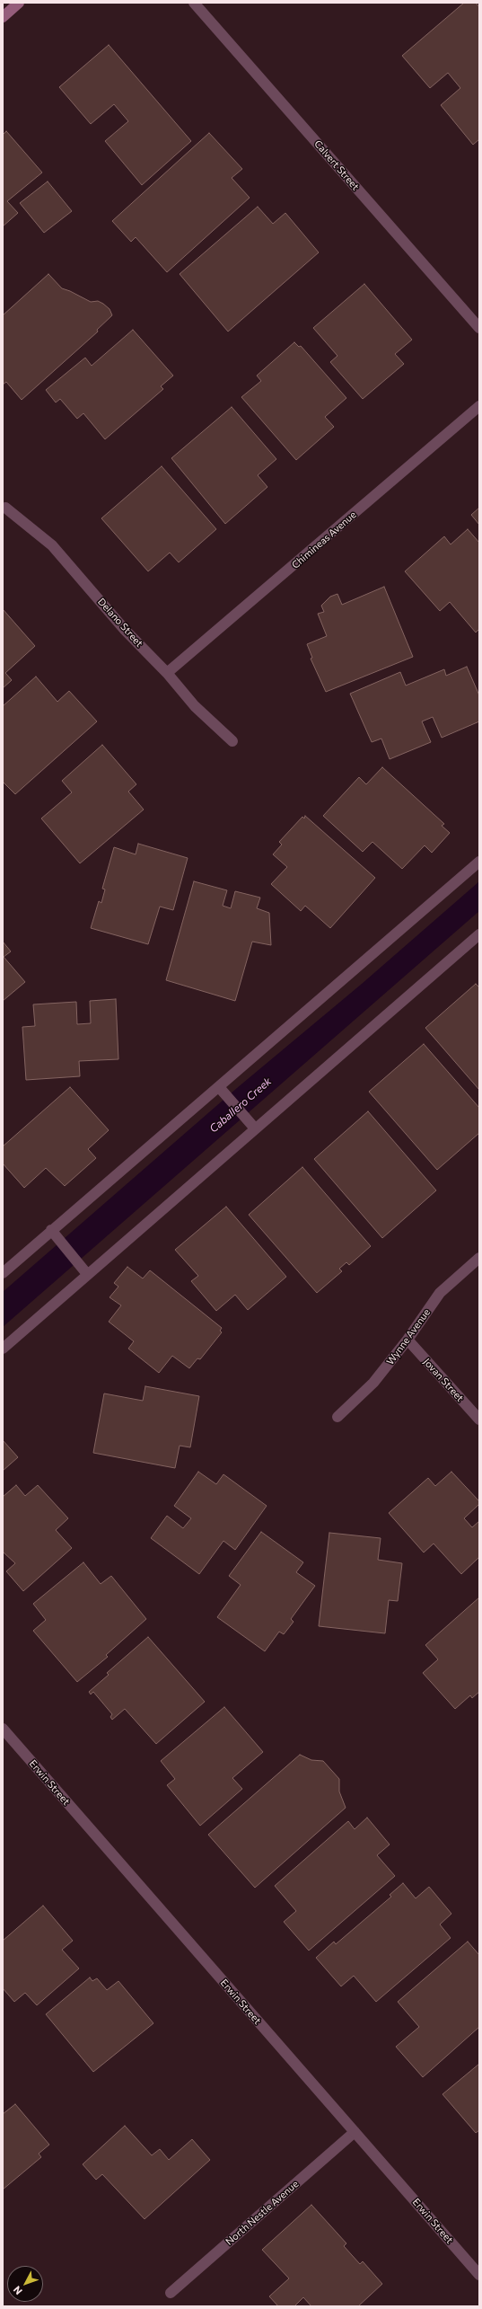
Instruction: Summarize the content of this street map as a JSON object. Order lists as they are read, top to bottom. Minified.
{"streets":{"street":["Calvert Street","Chimineas Avenue","Delano Street","Wynne Avenue","Jovan Street","Erwin Street","North Nestle Avenue"]},"crossings":[["Chimineas Avenue","Delano Street"],["Wynne Avenue","Jovan Street"],["Erwin Street","North Nestle Avenue"]],"water":["Caballero Creek"],"north":"bottom left"}
